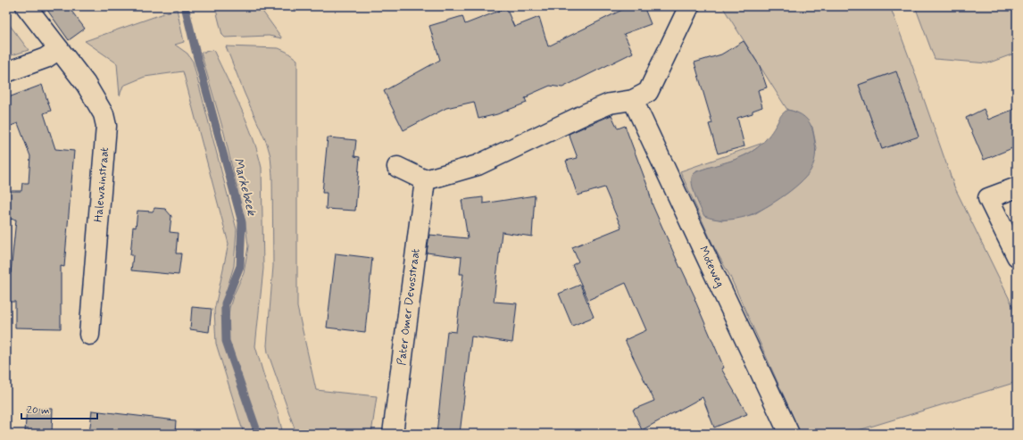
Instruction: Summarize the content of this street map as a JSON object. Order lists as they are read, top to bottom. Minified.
{"streets":{"street":["Halewainstraat","Moteweg","Pater Omer Devosstraat"]},"water":["Markebeek"],"scale_bar":"20 m"}
